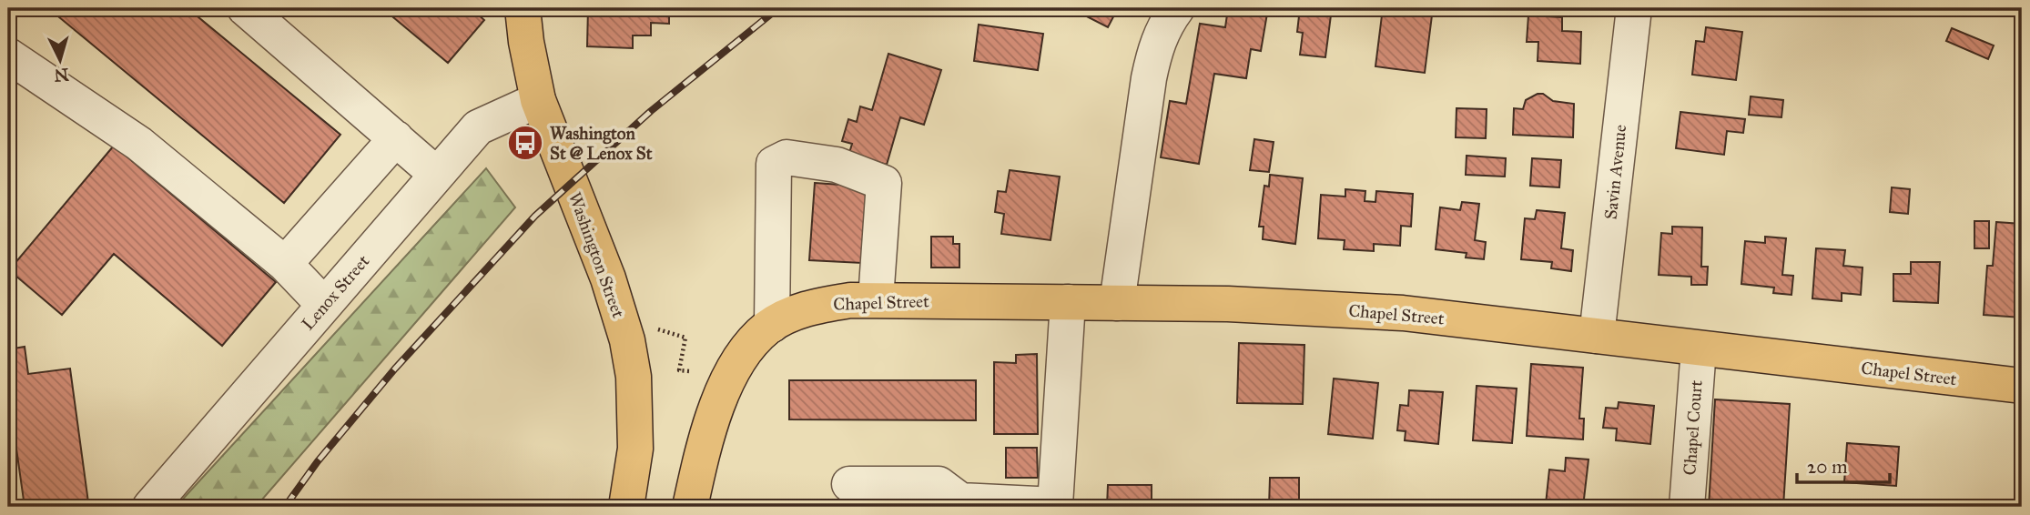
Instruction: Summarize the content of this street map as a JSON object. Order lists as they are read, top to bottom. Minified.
{"streets":{"main road":["Washington Street","Chapel Street"],"street":["Savin Avenue","Lenox Street","Chapel Court"]},"crossings":[["Savin Avenue","Chapel Street"],["Washington Street","Lenox Street"],["Chapel Street","Chapel Court"]],"places":{"bus stop":["Washington St @ Lenox St"]},"scale_bar":"20 m","north":"bottom"}
